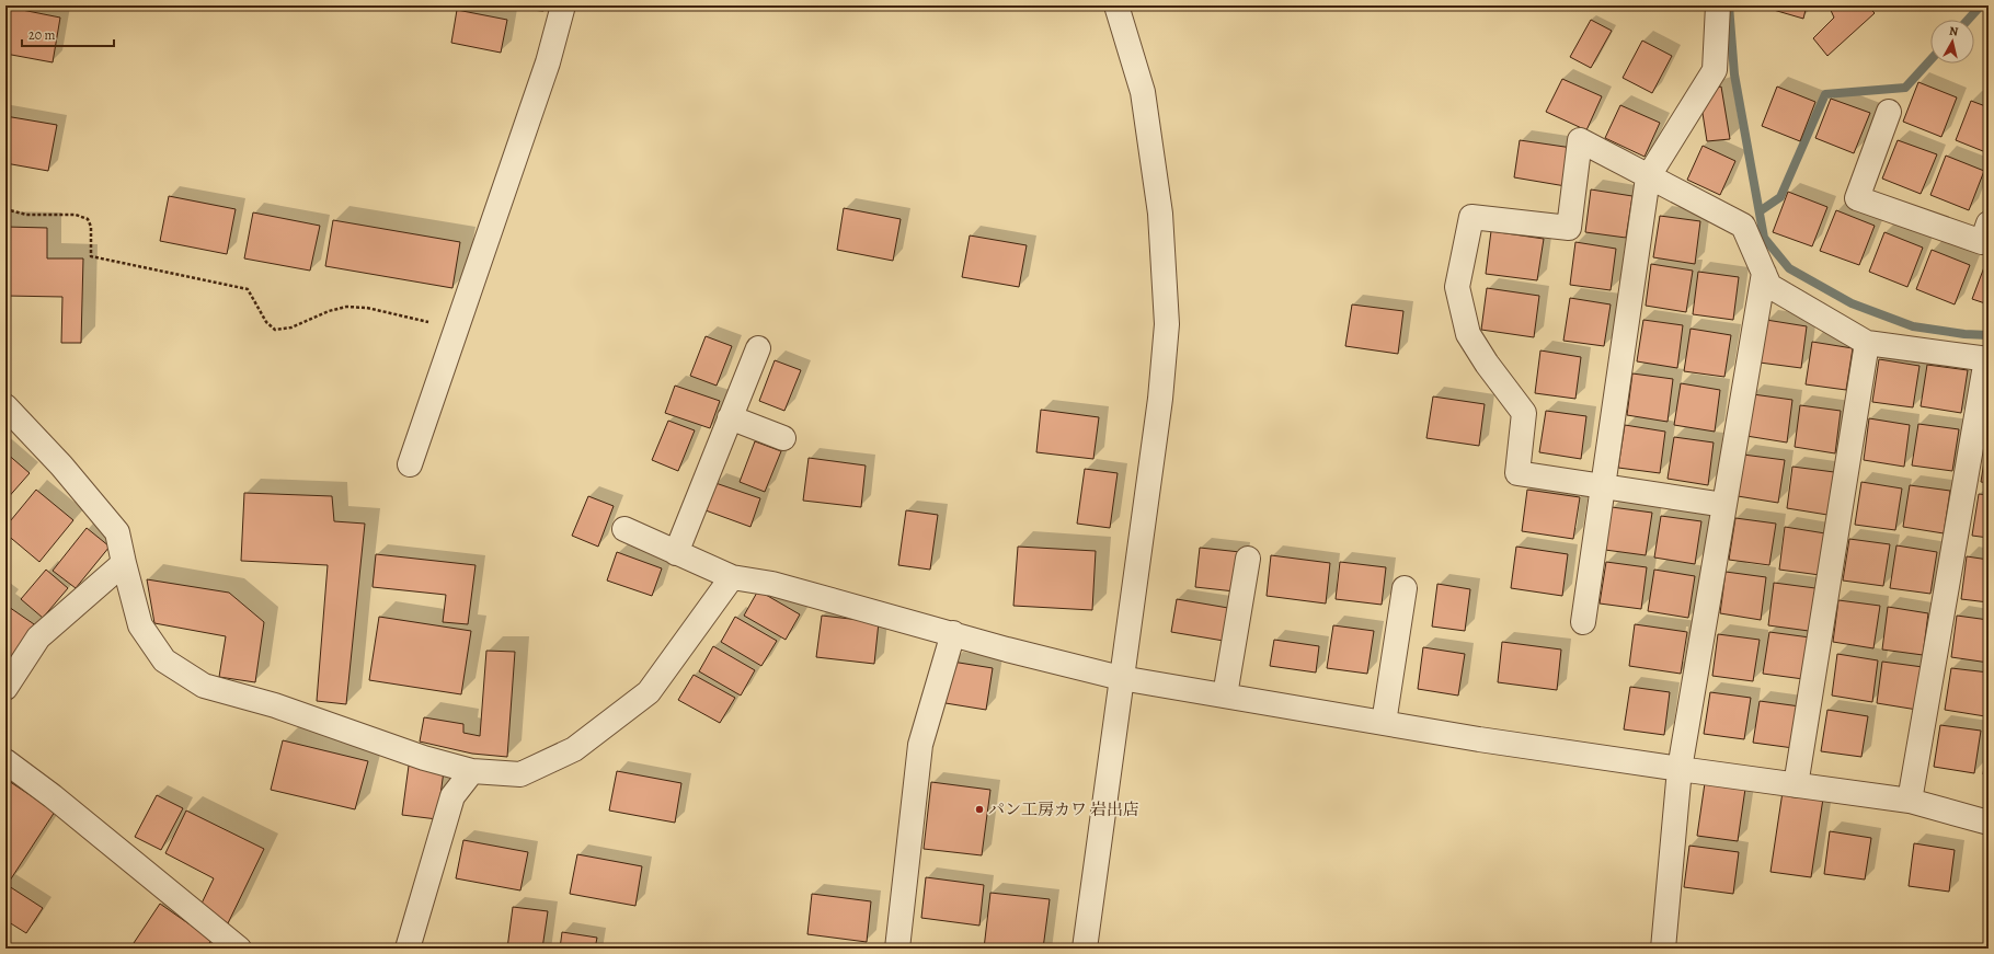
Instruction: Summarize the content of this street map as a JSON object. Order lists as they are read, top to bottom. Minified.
{"places":["パン工房カワ 岩出店"],"scale_bar":"20 m","north":"top"}
